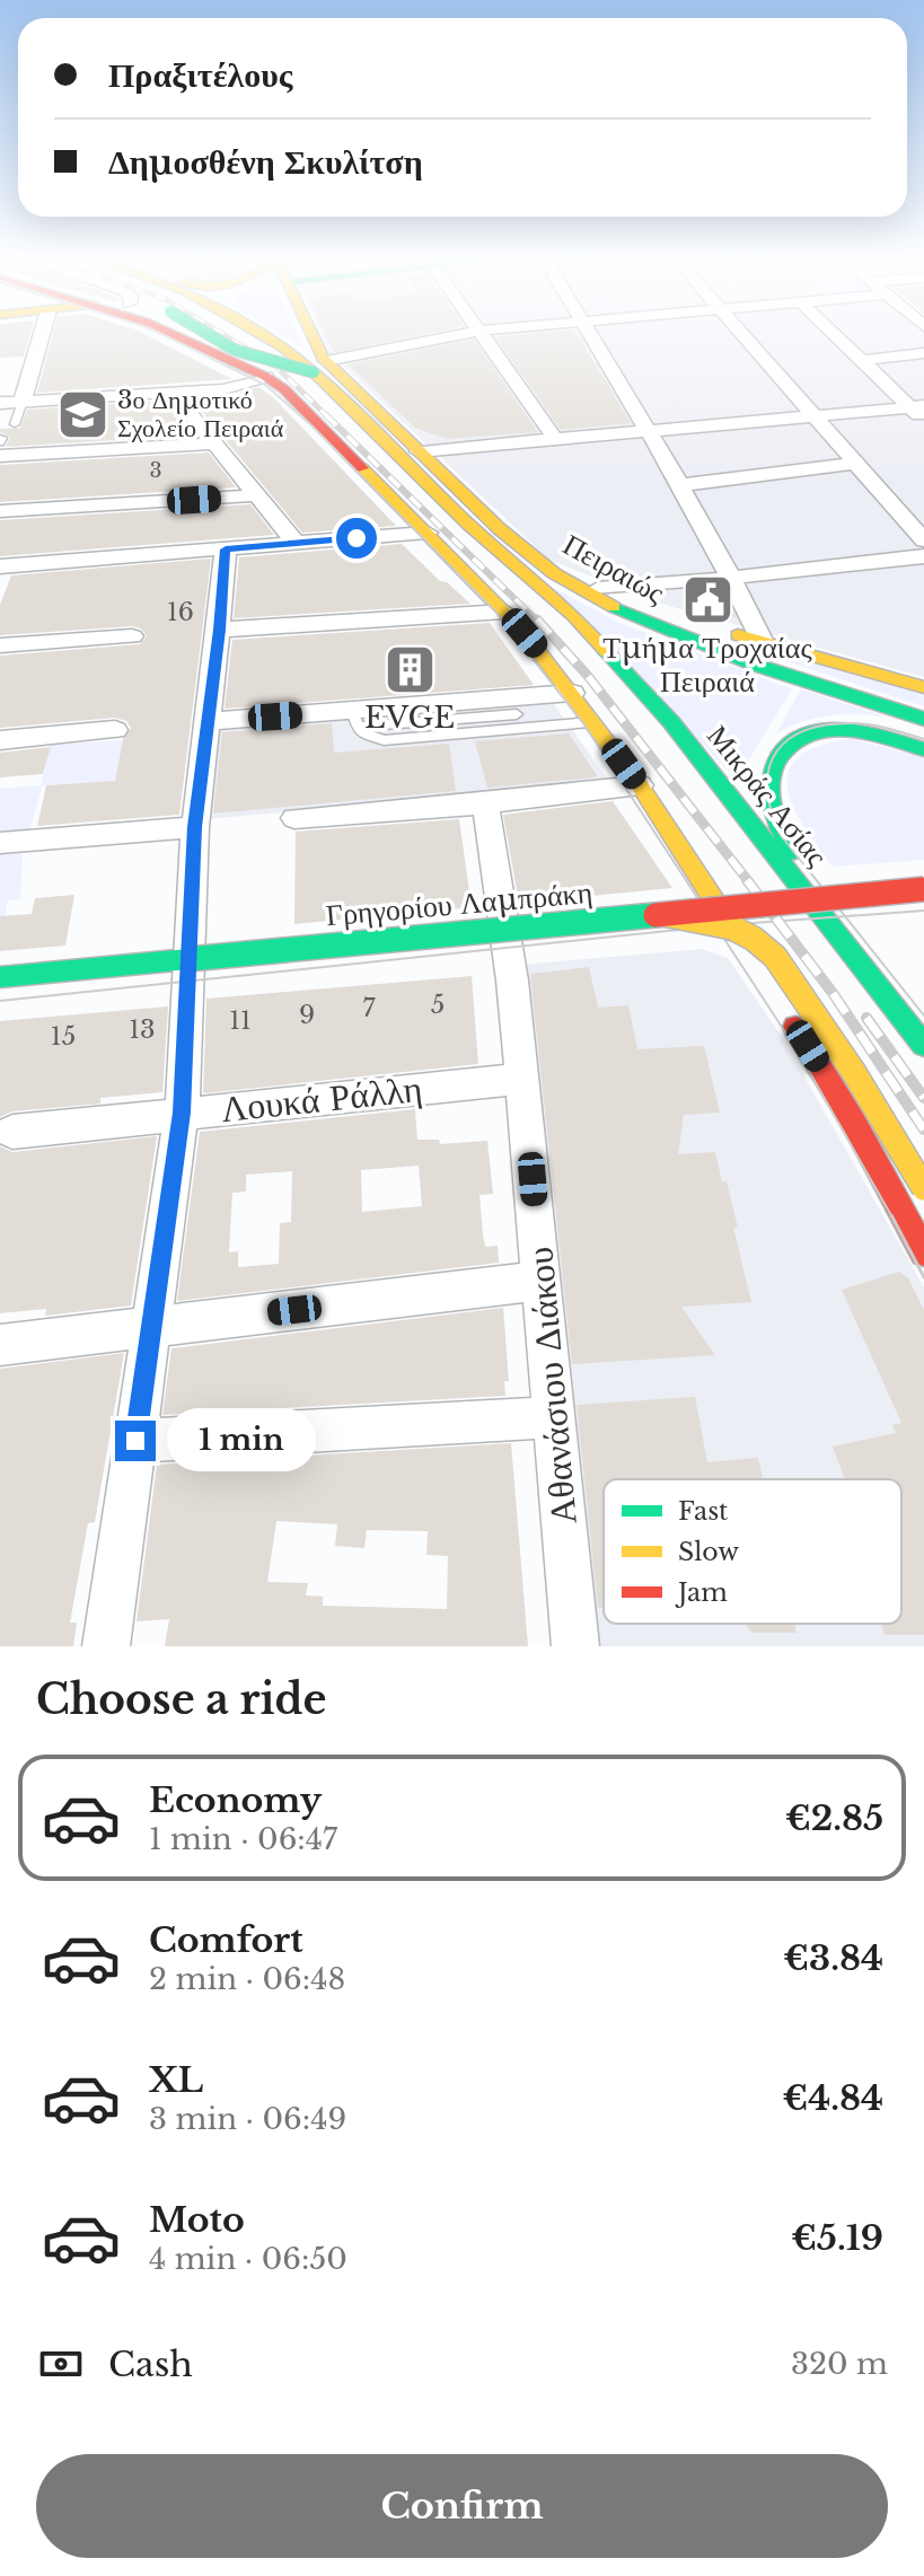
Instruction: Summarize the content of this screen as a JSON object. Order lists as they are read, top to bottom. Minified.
{"streets":{"main road":["Πειραιώς","Μικράς Ασίας","Γρηγορίου Λαμπράκη"],"street":["Λουκά Ράλλη","Αθανάσιου Διάκου"]},"crossings":[["Πειραιώς","Μικράς Ασίας"],["Λουκά Ράλλη","Αθανάσιου Διάκου"]],"places":{"school or university":["3ο Δημοτικό Σχολείο Πειραιά"],"public building":["Τμήμα Τροχαίας Πειραιά"],"building":["EVGE"]},"house_numbers":["3","16","5","7","9","11","13","15"],"legend":["Fast","Slow","Jam"],"page":{"banner":["Πραξιτέλους","Δημοσθένη Σκυλίτση"],"bubble":"1 min","heading":"Choose a ride","list":[{"name":"Economy","note":"1 min · 06:47","value":"€2.85"},{"name":"Comfort","note":"2 min · 06:48","value":"€3.84"},{"name":"XL","note":"3 min · 06:49","value":"€4.84"},{"name":"Moto","note":"4 min · 06:50","value":"€5.19"}],"pay":["Cash","320 m"],"buttons":"Confirm"}}
